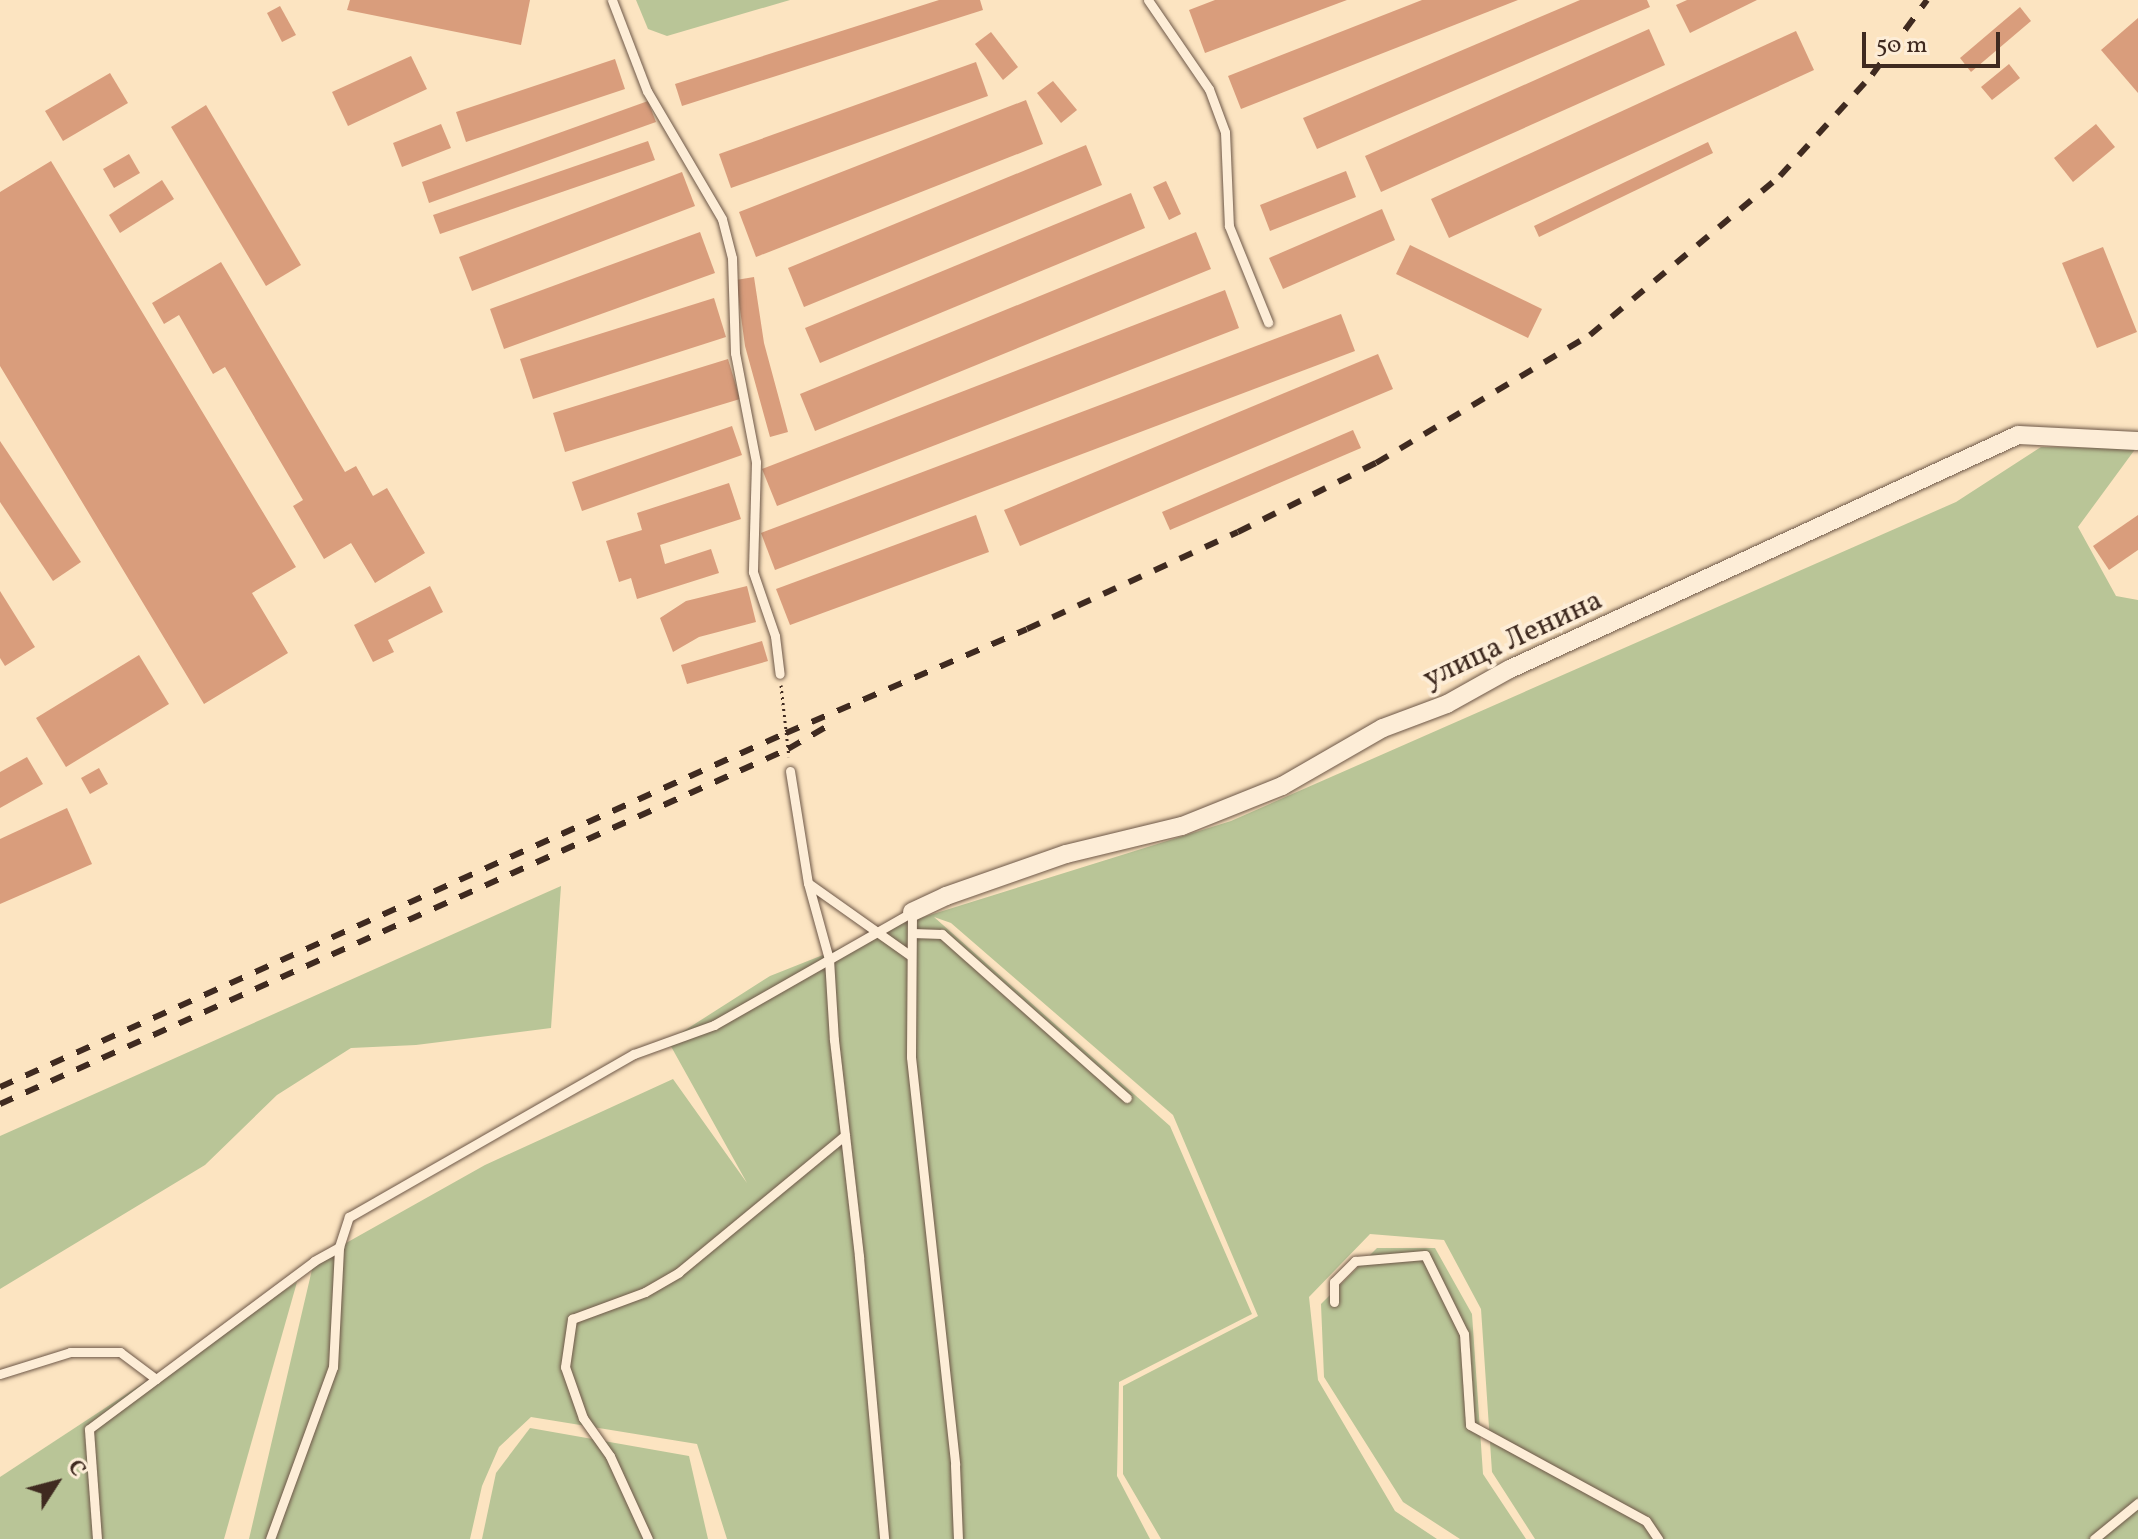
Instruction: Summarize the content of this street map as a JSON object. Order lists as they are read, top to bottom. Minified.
{"streets":{"street":["улица Ленина"]},"scale_bar":"50 m","north":"top right"}
